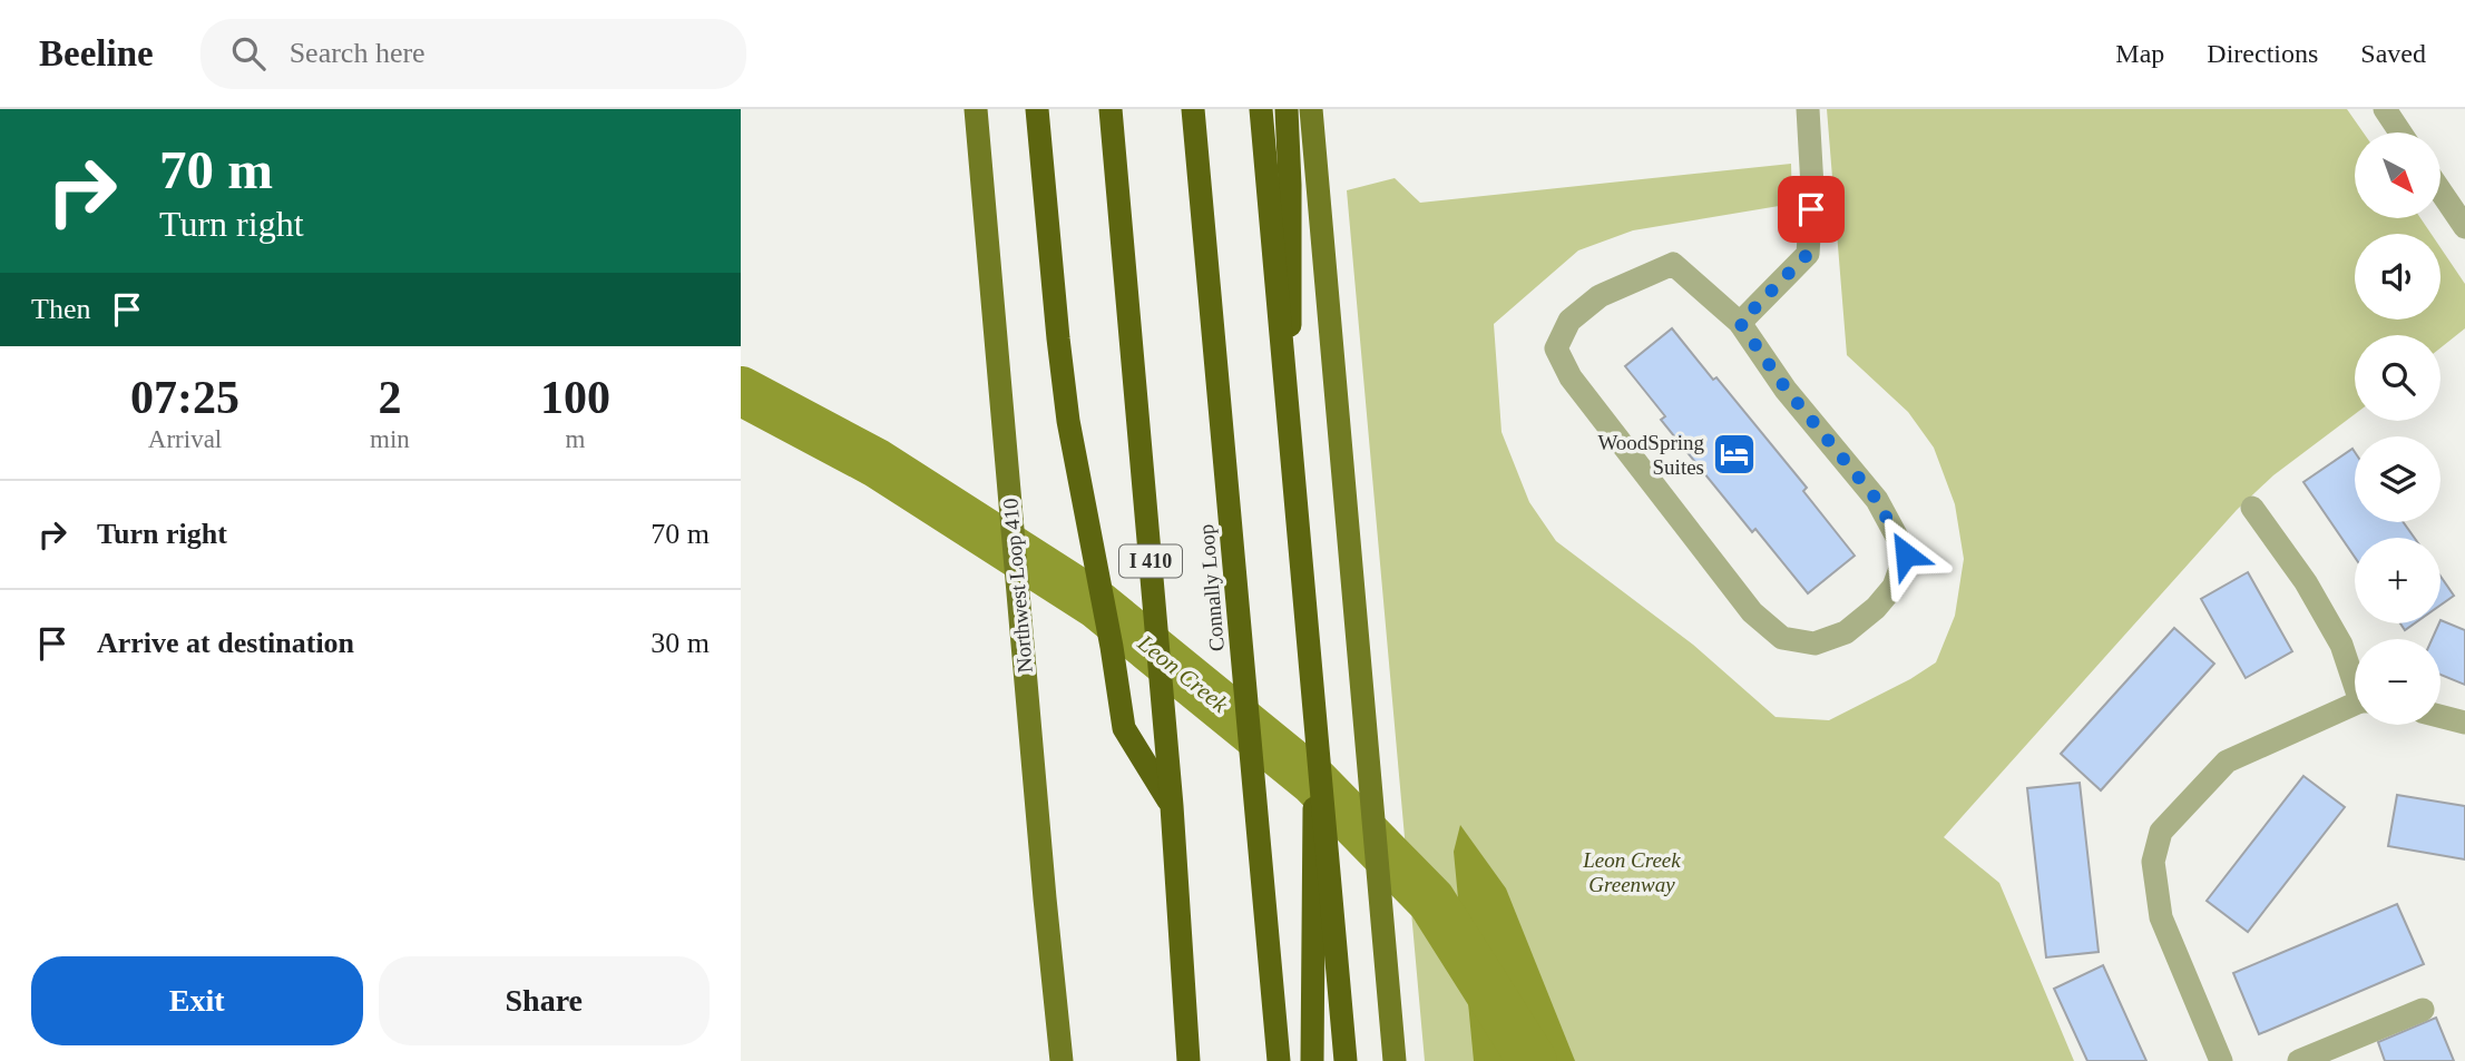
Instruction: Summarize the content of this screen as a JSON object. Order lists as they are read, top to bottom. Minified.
{"streets":{"highway":["I 410","Connally Loop"],"main road":["Northwest Loop 410"]},"water":["Leon Creek"],"parks":["Leon Creek Greenway"],"places":{"hotel":["WoodSpring Suites"]},"north":"bottom right","page":{"header":"Beeline","search":"Search here","nav":["Map","Directions","Saved"],"turn":["70 m","Turn right"],"map_buttons":["+","−"],"then":"Then","eta":["07:25","Arrival","2","min","100","m"],"list":[{"name":"Turn right","value":"70 m"},{"name":"Arrive at destination","value":"30 m"}],"buttons":["Exit","Share"]}}
